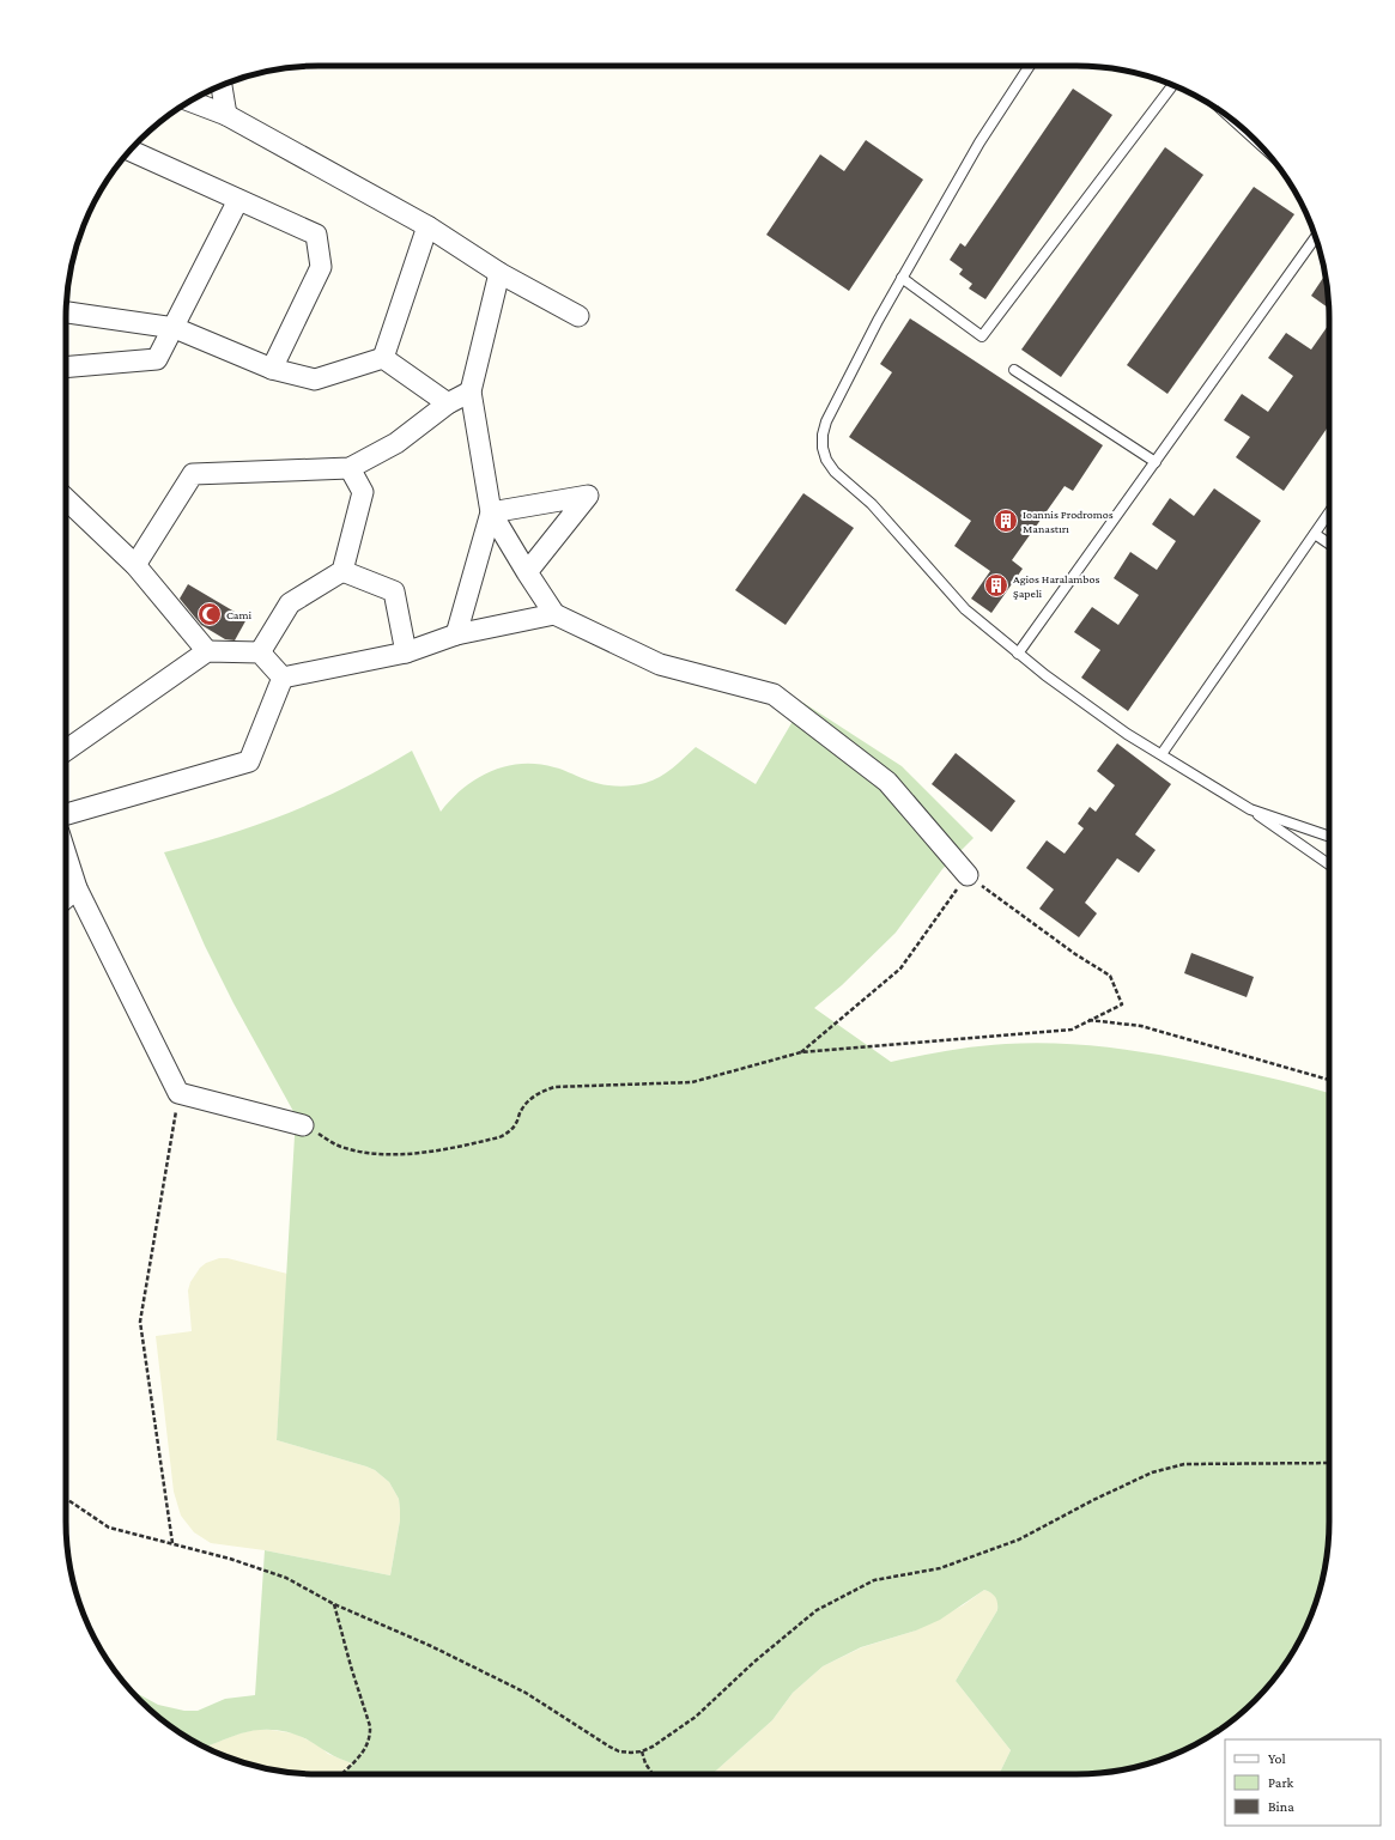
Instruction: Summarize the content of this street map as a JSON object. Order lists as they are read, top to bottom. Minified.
{"places":{"building":["Ioannis Prodromos Manastırı","Agios Haralambos Şapeli"],"mosque":["Cami"]},"legend":["Yol","Park","Bina"]}
